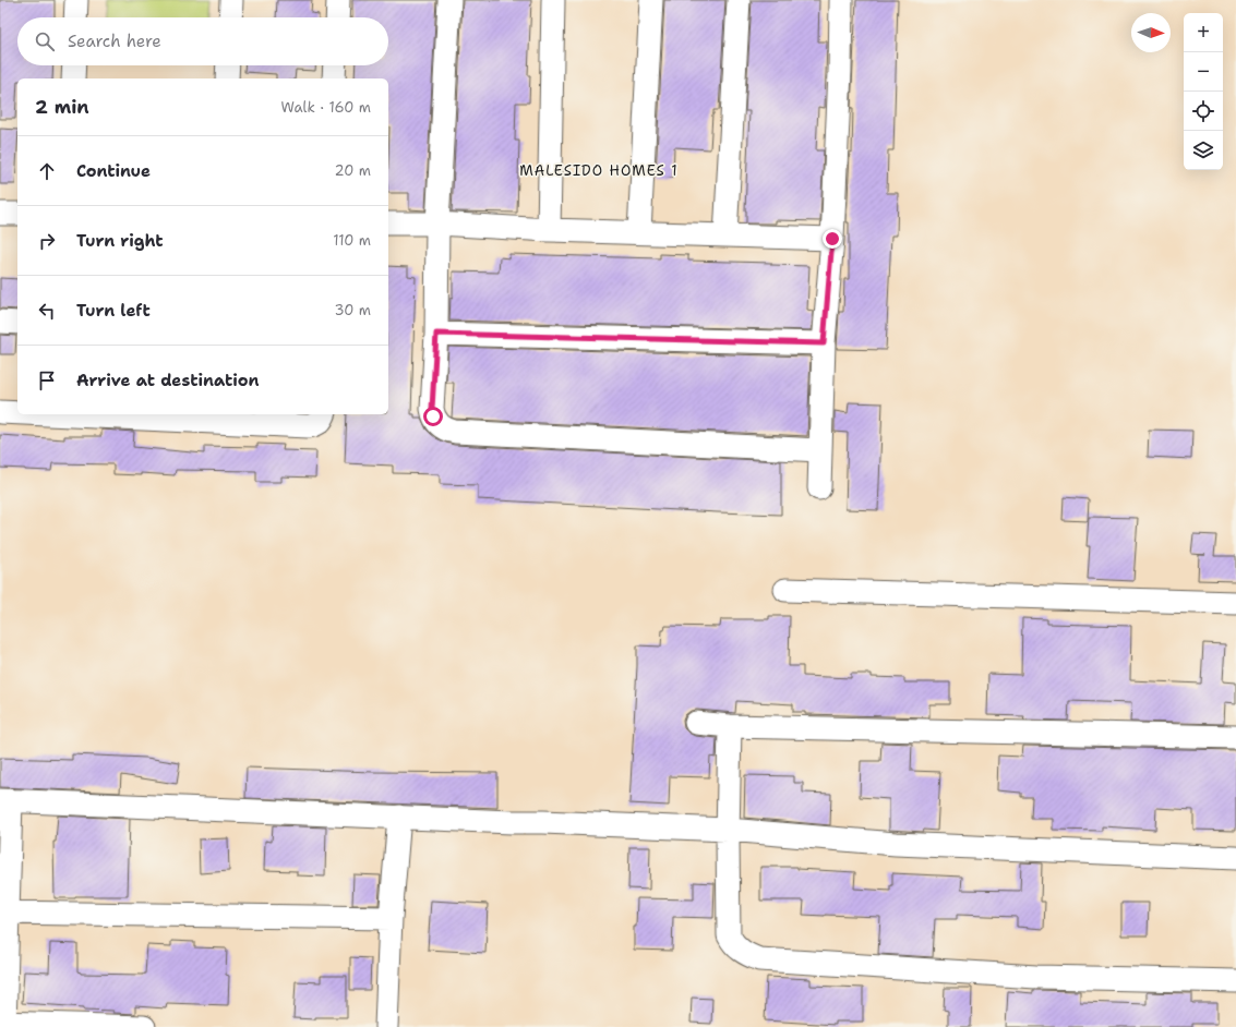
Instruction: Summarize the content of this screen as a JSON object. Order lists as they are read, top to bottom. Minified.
{"districts":["MALESIDO HOMES 1"],"north":"right","page":{"map_buttons":["+","−"],"search":"Search here","heading":["2 min","Walk · 160 m"],"list":[["Continue","20 m"],["Turn right","110 m"],["Turn left","30 m"],"Arrive at destination"]}}
